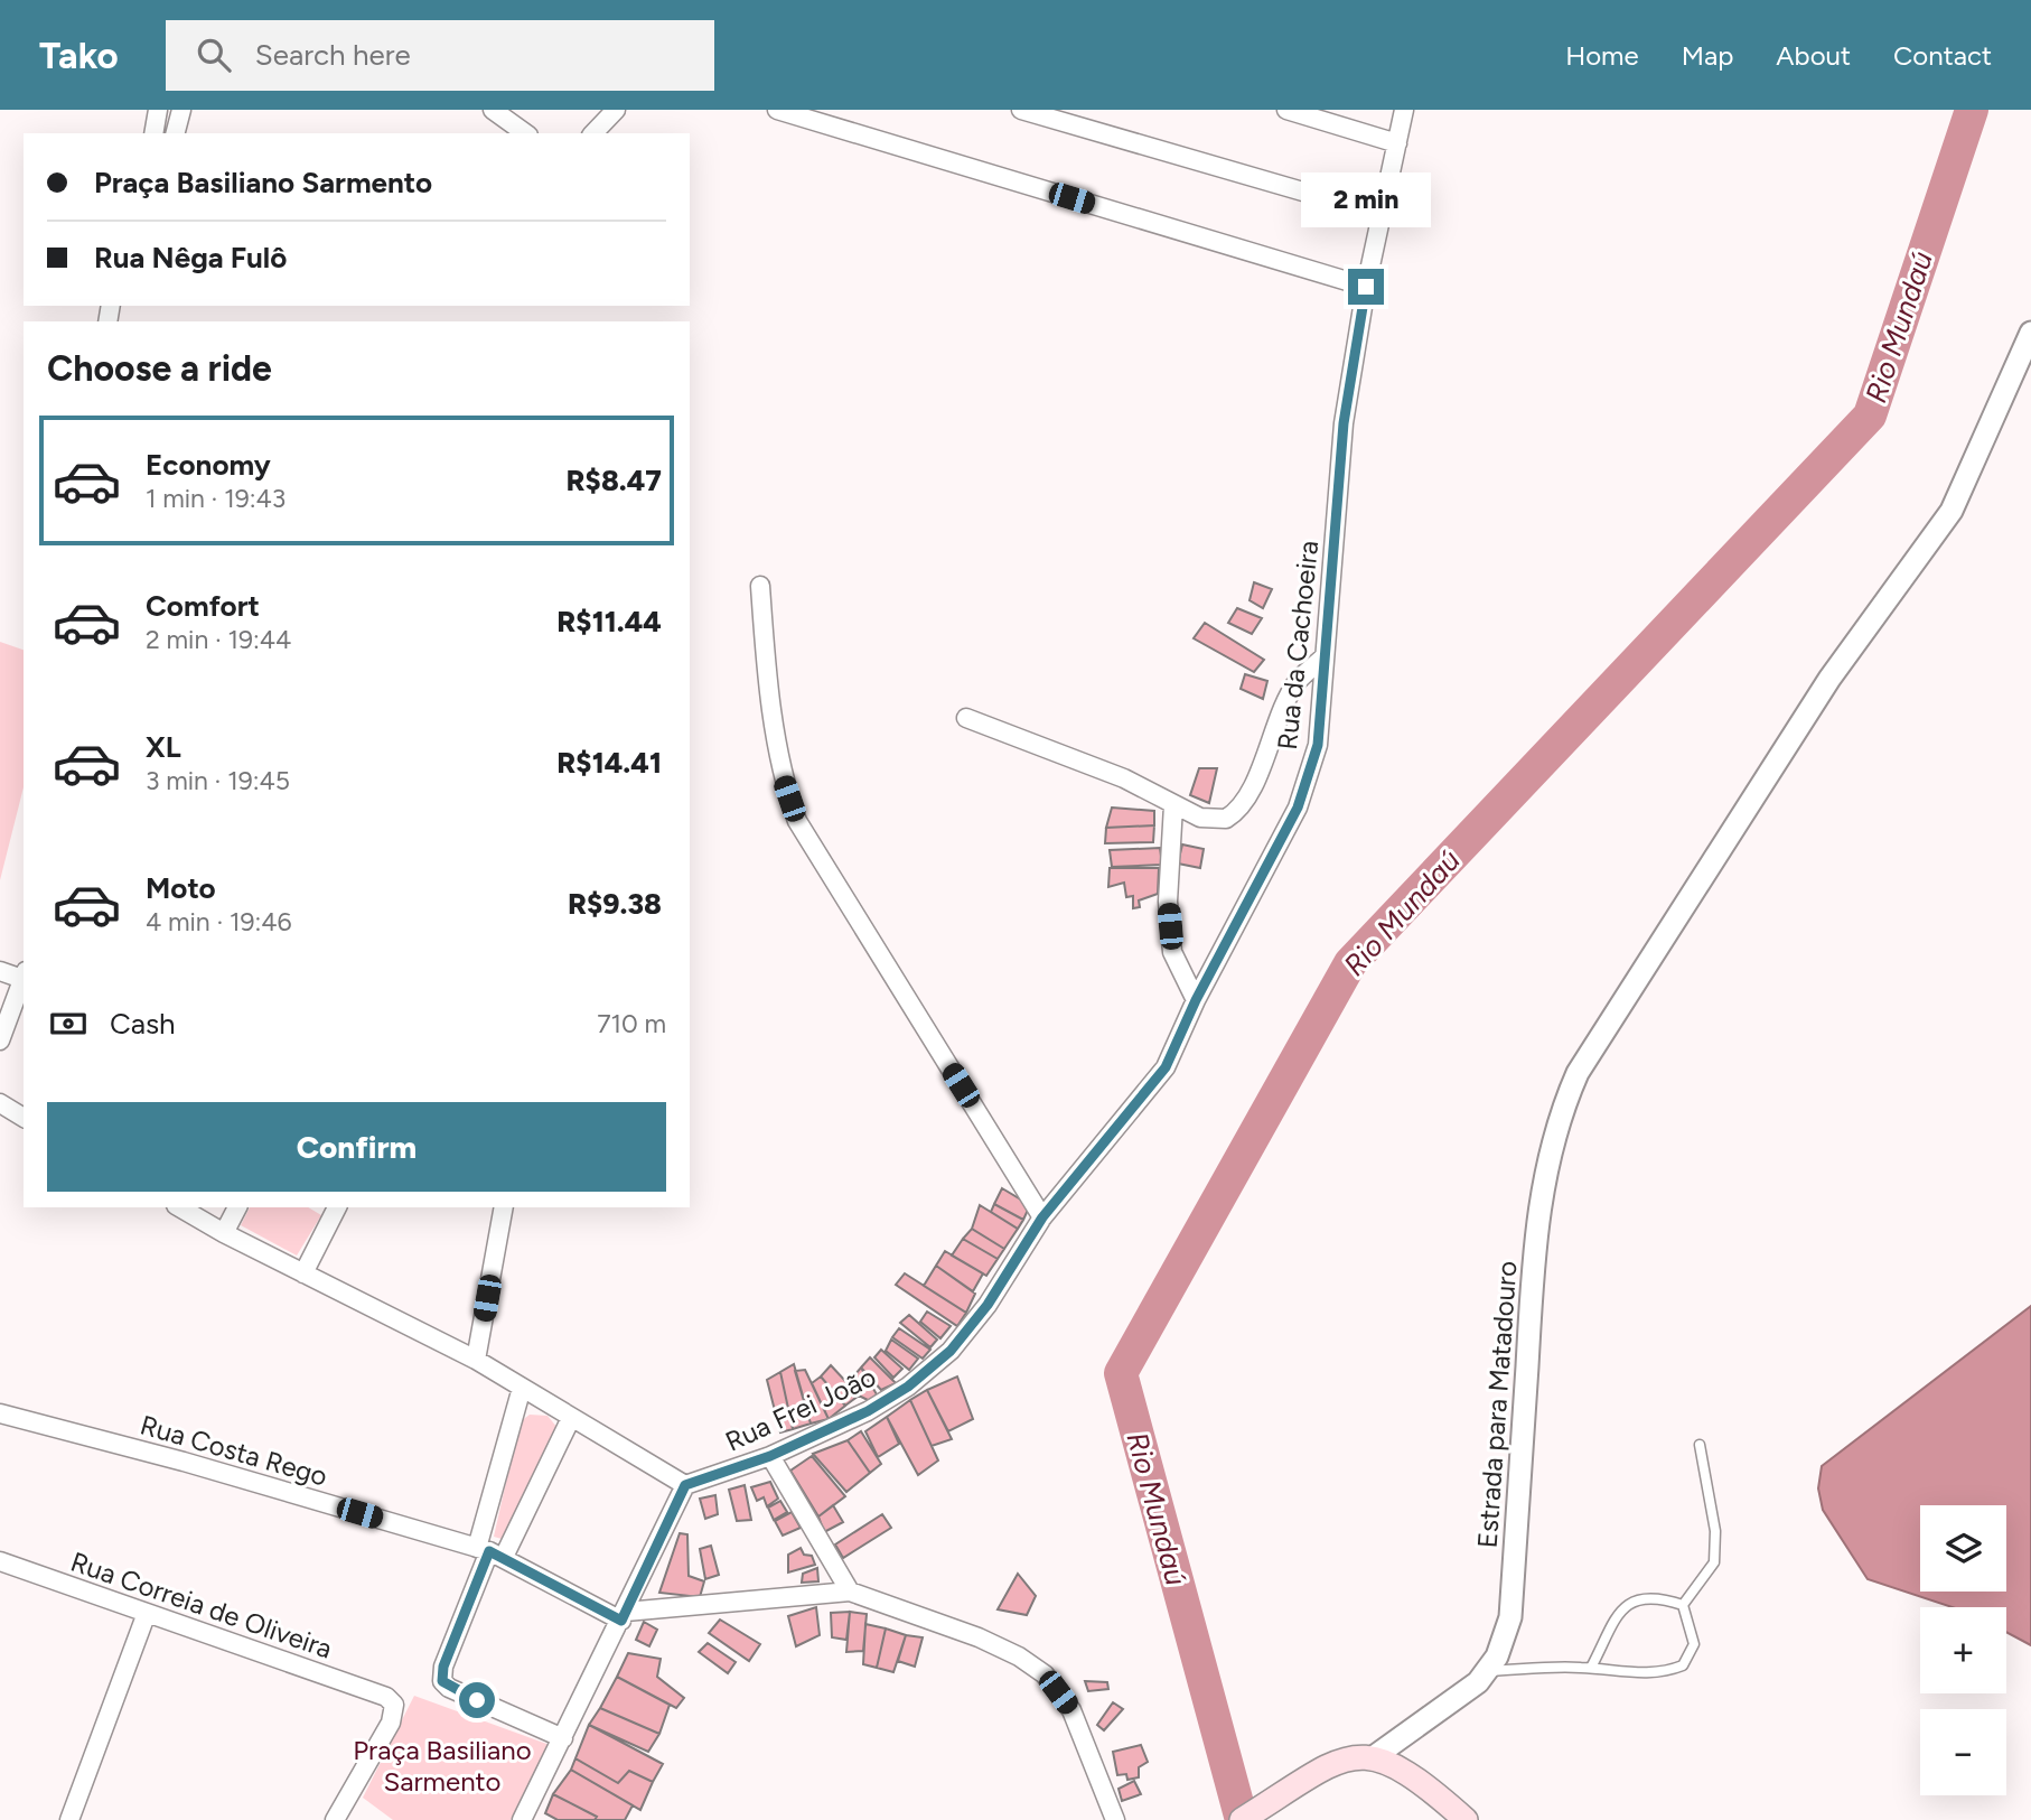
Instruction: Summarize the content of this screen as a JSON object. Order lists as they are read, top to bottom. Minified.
{"streets":{"street":["Rua da Cachoeira","Estrada para Matadouro","Rua Frei João","Rua Costa Rego","Rua Correia de Oliveira"]},"crossings":[["Rua da Cachoeira","Rua Frei João"]],"water":["Rio Mundaú"],"parks":["Praça Basiliano Sarmento"],"page":{"header":"Tako","search":"Search here","nav":["Home","Map","About","Contact"],"banner":["Praça Basiliano Sarmento","Rua Nêga Fulô"],"bubble":"2 min","heading":"Choose a ride","list":[{"name":"Economy","note":"1 min · 19:43","value":"R$8.47"},{"name":"Comfort","note":"2 min · 19:44","value":"R$11.44"},{"name":"XL","note":"3 min · 19:45","value":"R$14.41"},{"name":"Moto","note":"4 min · 19:46","value":"R$9.38"}],"pay":["Cash","710 m"],"buttons":"Confirm","map_buttons":["+","−"]}}
